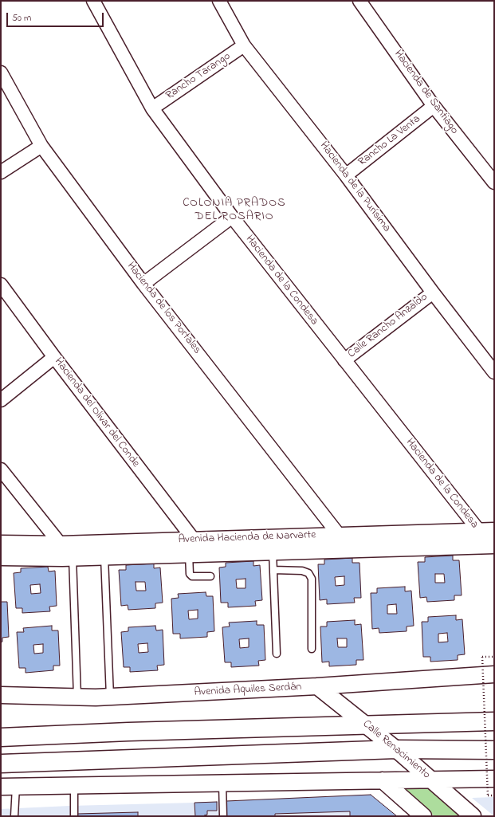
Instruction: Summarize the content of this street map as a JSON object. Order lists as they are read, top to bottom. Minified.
{"streets":{"street":["Rancho Tarango","Hacienda de Santiago","Rancho La Venta","Hacienda de la Purísima","Hacienda de la Condesa","Hacienda de los Portales","Calle Rancho Anzaldo","Hacienda del Olivar del Conde","Avenida Hacienda de Narvarte","Avenida Aquiles Serdán","Calle Renacimiento"]},"crossings":[["Rancho Tarango","Hacienda de la Purísima"],["Rancho Tarango","Hacienda de la Condesa"],["Hacienda de Santiago","Rancho La Venta"],["Rancho La Venta","Hacienda de la Purísima"],["Hacienda de la Purísima","Calle Rancho Anzaldo"],["Hacienda de la Condesa","Calle Rancho Anzaldo"],["Hacienda de la Condesa","Avenida Hacienda de Narvarte"],["Hacienda de los Portales","Avenida Hacienda de Narvarte"],["Hacienda del Olivar del Conde","Avenida Hacienda de Narvarte"],["Avenida Aquiles Serdán","Calle Renacimiento"]],"districts":["COLONIA PRADOS DEL ROSARIO"],"scale_bar":"50 m"}
